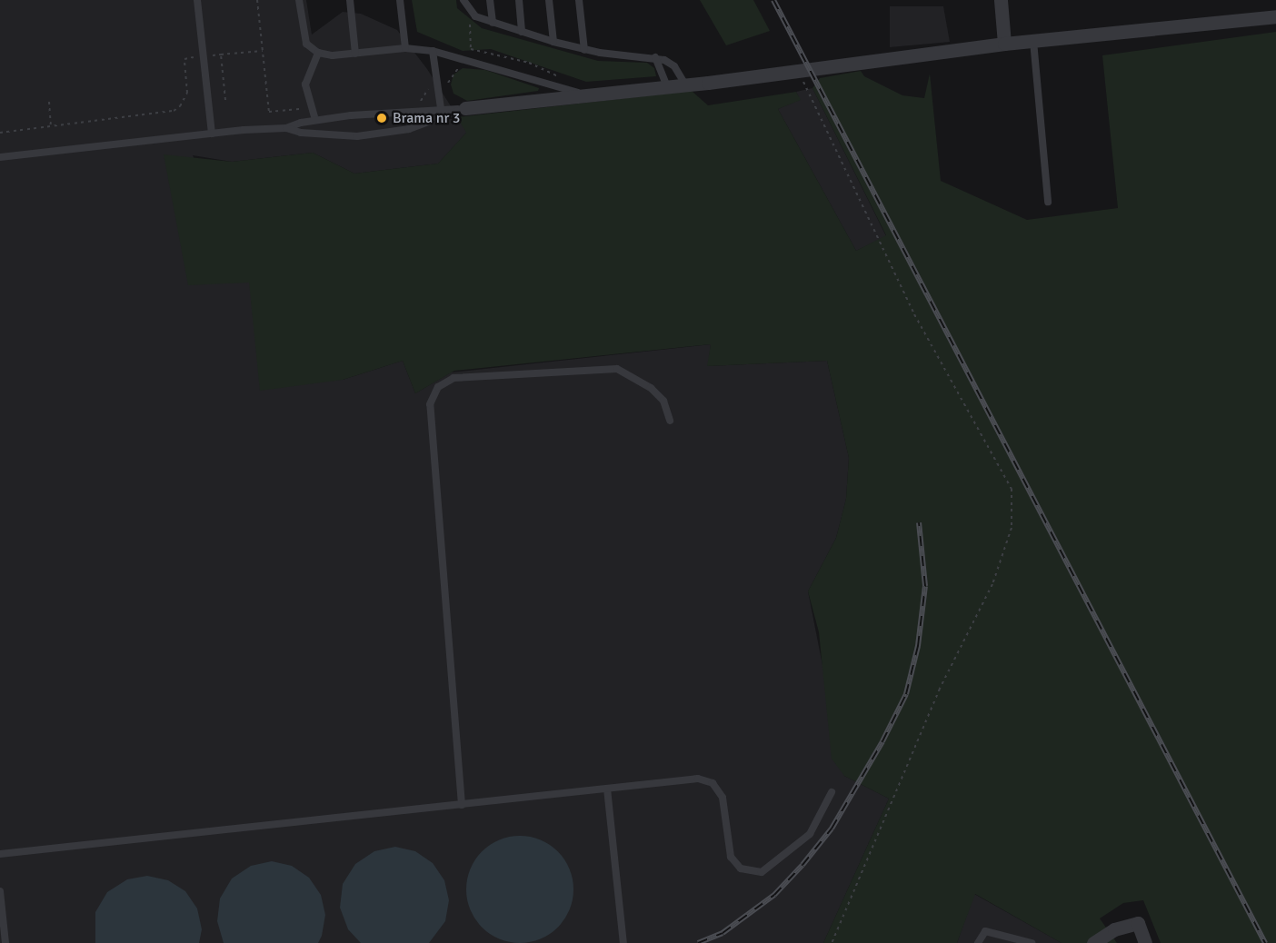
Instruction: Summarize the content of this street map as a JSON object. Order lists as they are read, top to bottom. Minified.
{"places":["Brama nr 3"]}
